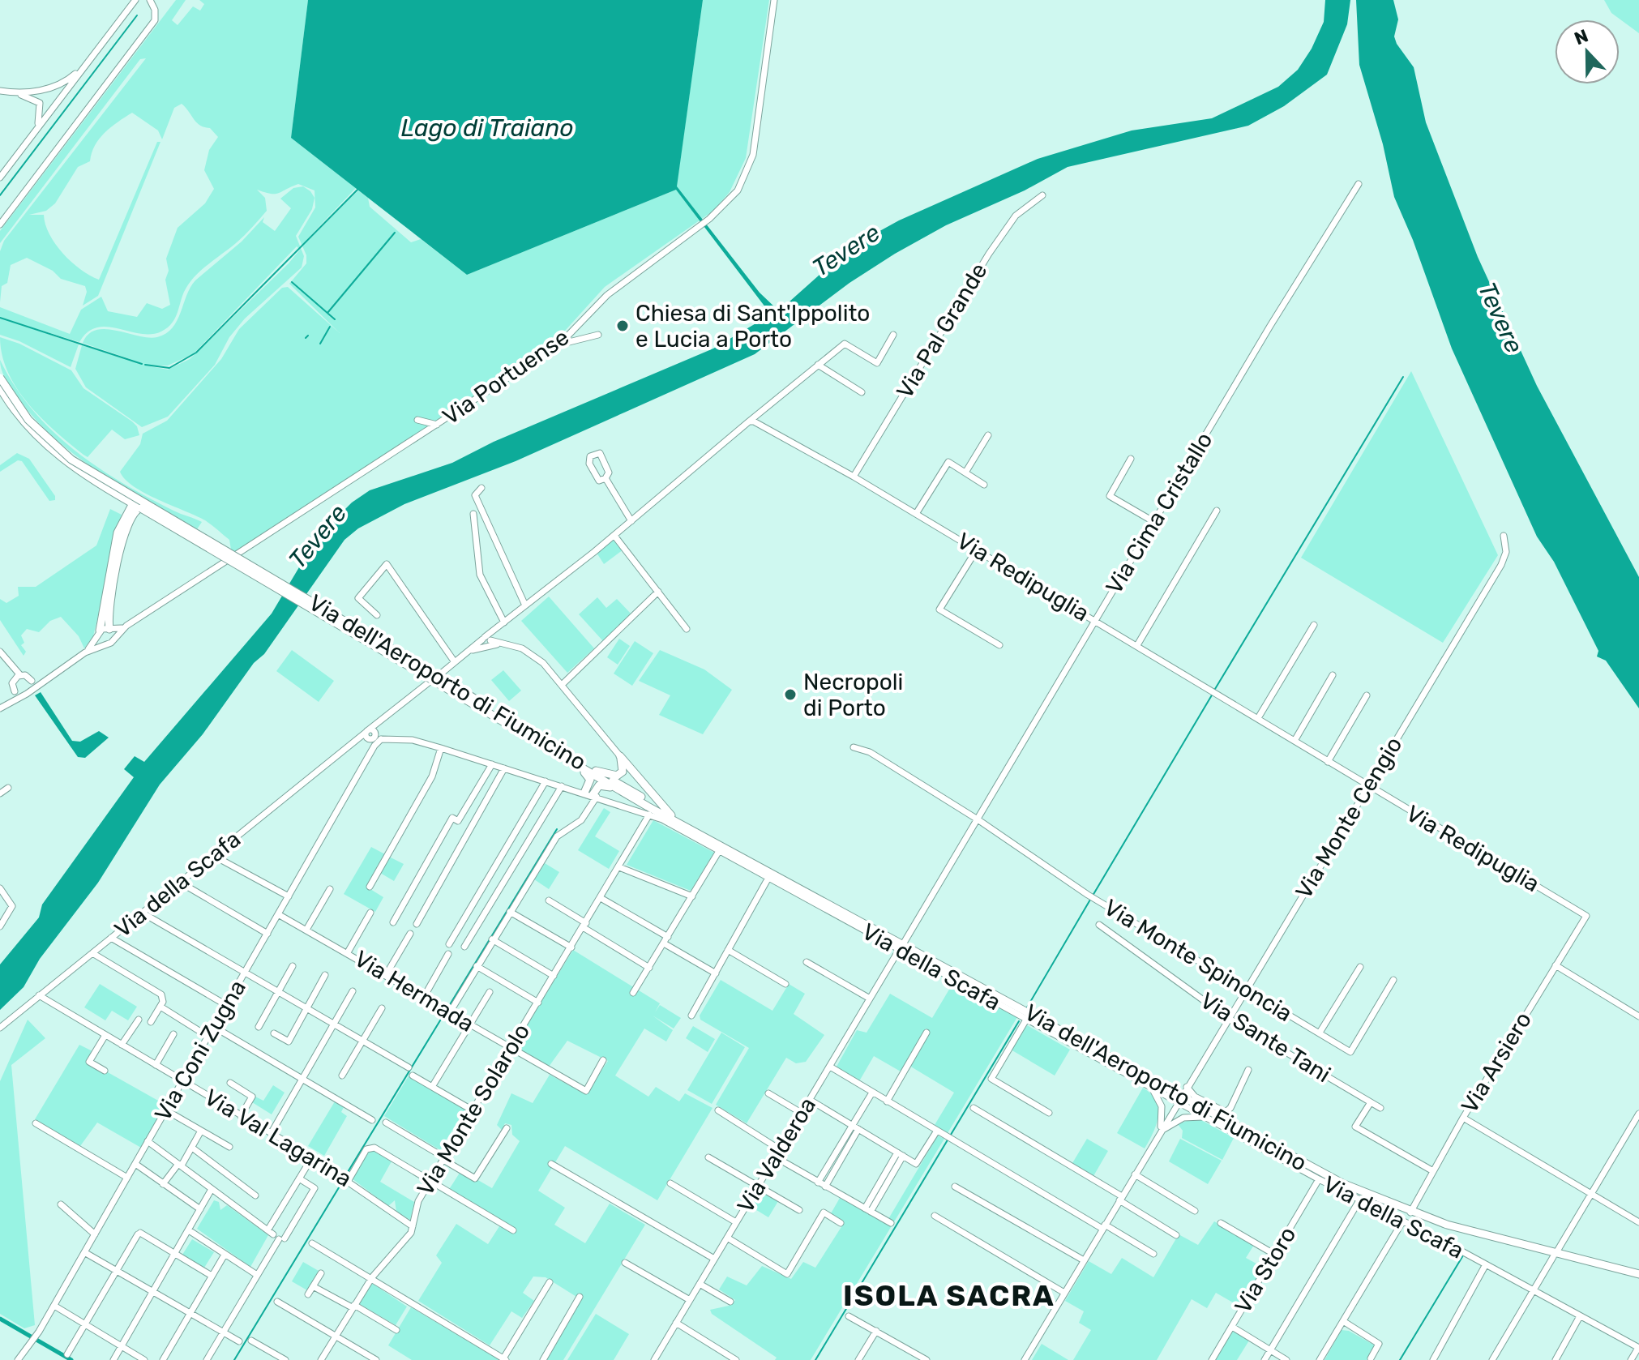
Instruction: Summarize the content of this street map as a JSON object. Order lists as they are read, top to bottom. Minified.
{"streets":{"main road":["Via dell'Aeroporto di Fiumicino"],"street":["Via Pal Grande","Via Portuense","Via Cima Cristallo","Via Redipuglia","Via Monte Cengio","Via della Scafa","Via Monte Spinoncia","Via Hermada","Via Sante Tani","Via Coni Zugna","Via Arsiero","Via Monte Solarolo","Via Val Lagarina","Via Valderoa","Via Storo"]},"crossings":[["Via Pal Grande","Via Redipuglia"],["Via Cima Cristallo","Via Redipuglia"],["Via Cima Cristallo","Via dell'Aeroporto di Fiumicino"],["Via Cima Cristallo","Via della Scafa"],["Via Cima Cristallo","Via Monte Spinoncia"],["Via Cima Cristallo","Via Valderoa"],["Via Redipuglia","Via Monte Cengio"],["Via Redipuglia","Via Arsiero"],["Via dell'Aeroporto di Fiumicino","Via Monte Cengio"],["Via dell'Aeroporto di Fiumicino","Via della Scafa"],["Via dell'Aeroporto di Fiumicino","Via Arsiero"],["Via dell'Aeroporto di Fiumicino","Via Valderoa"],["Via Monte Cengio","Via della Scafa"],["Via Monte Cengio","Via Monte Spinoncia"],["Via Monte Cengio","Via Sante Tani"],["Via della Scafa","Via Coni Zugna"],["Via della Scafa","Via Monte Solarolo"],["Via della Scafa","Via Val Lagarina"],["Via della Scafa","Via Valderoa"],["Via della Scafa","Via Storo"],["Via Hermada","Via Coni Zugna"],["Via Hermada","Via Monte Solarolo"],["Via Coni Zugna","Via Val Lagarina"],["Via Monte Solarolo","Via Val Lagarina"]],"districts":["ISOLA SACRA"],"water":["Lago di Traiano","Tevere"],"places":["Chiesa di Sant'Ippolito e Lucia a Porto","Necropoli di Porto"],"north":"top"}
